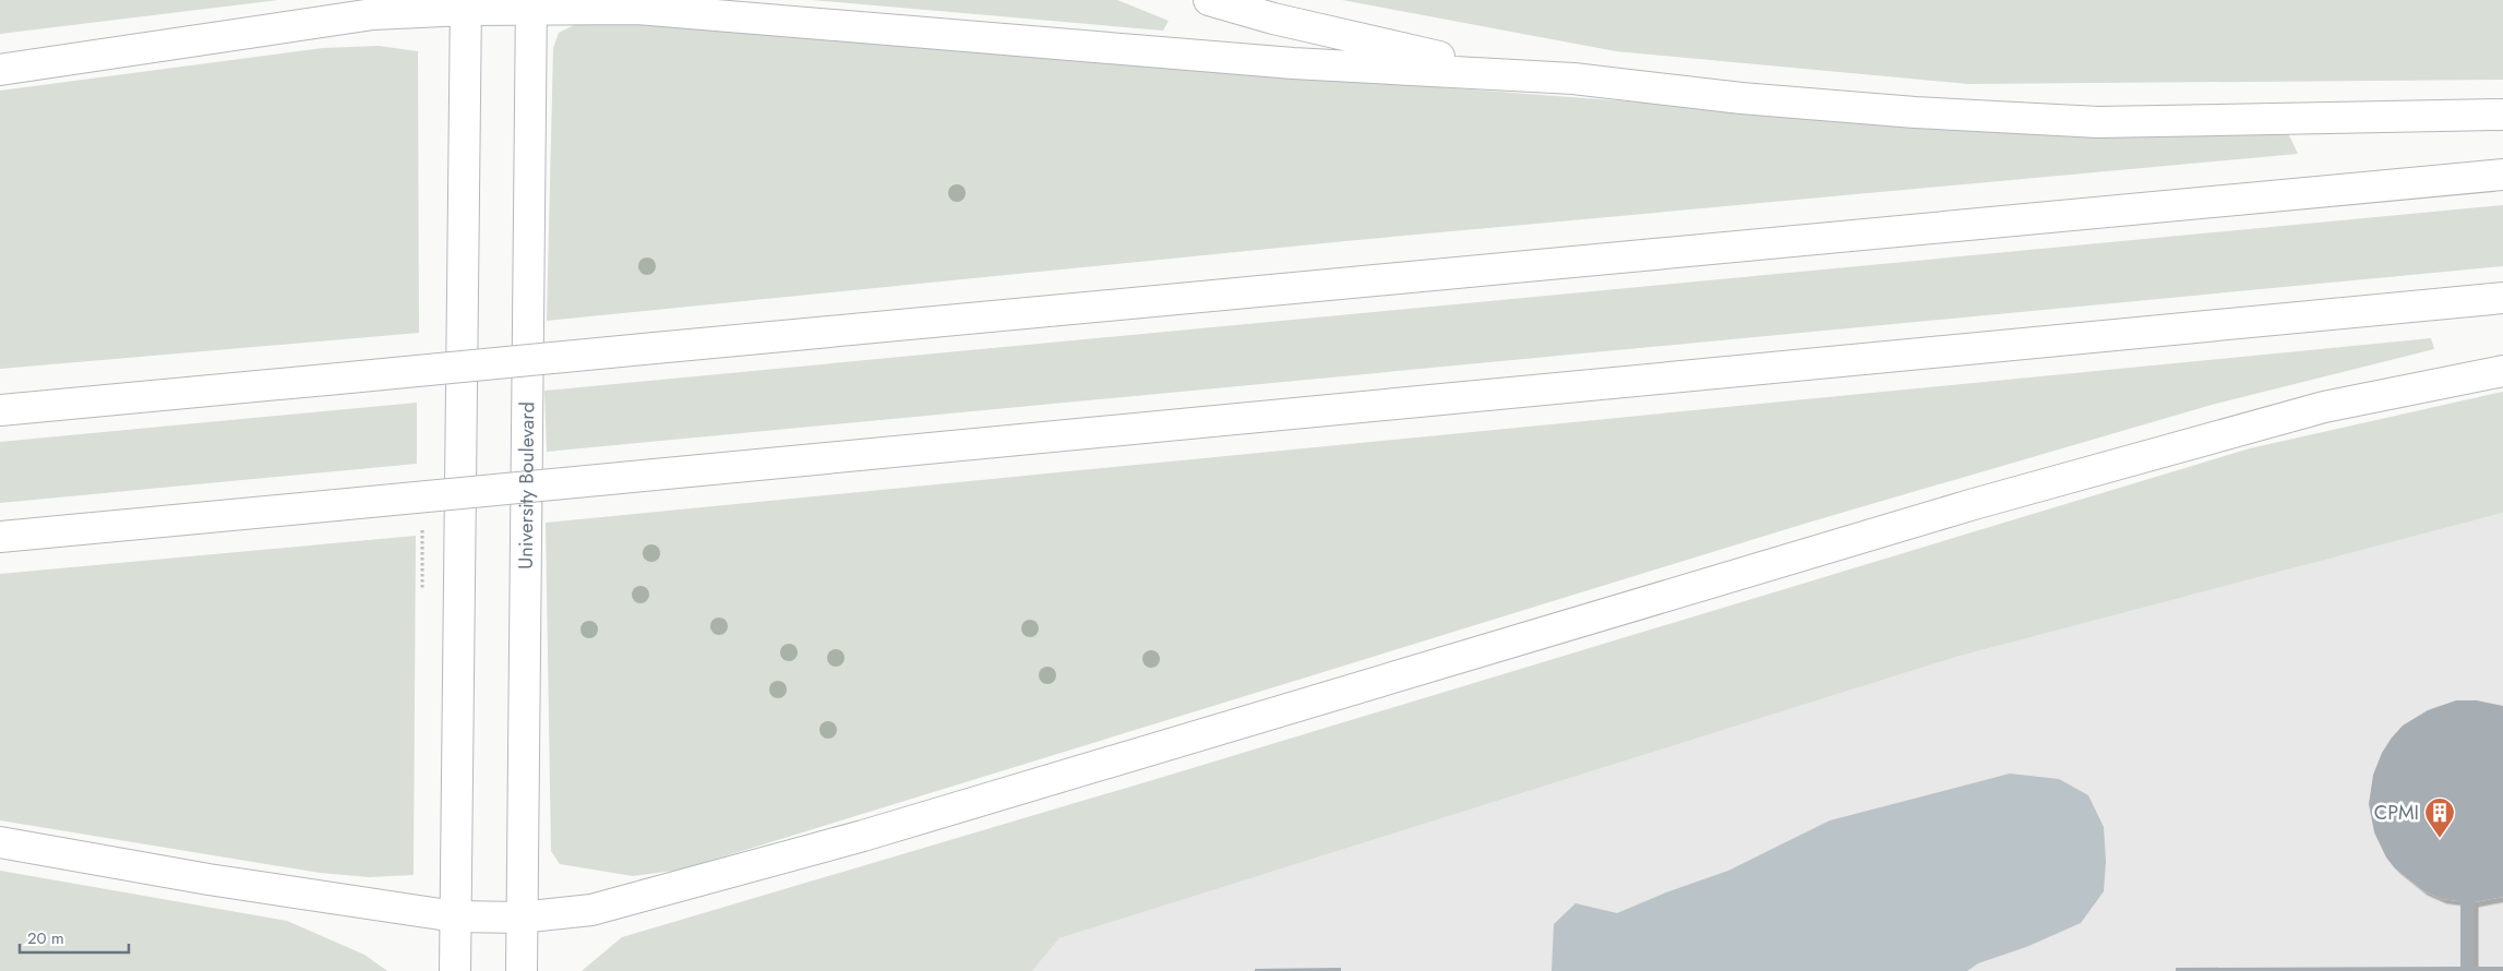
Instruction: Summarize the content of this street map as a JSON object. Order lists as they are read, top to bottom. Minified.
{"streets":{"main road":["University Boulevard"]},"places":{"building":["CPMI"]},"scale_bar":"20 m"}
